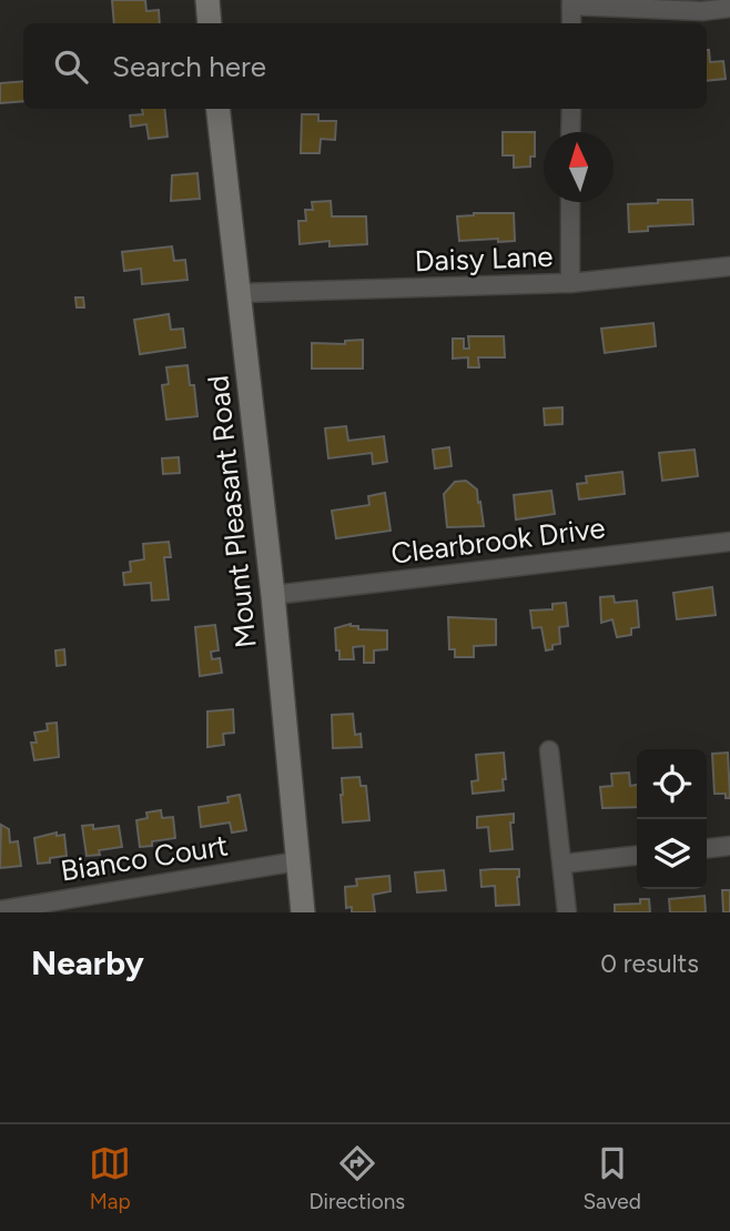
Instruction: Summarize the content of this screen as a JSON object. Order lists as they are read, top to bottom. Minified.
{"streets":{"street":["Daisy Lane","Mount Pleasant Road","Clearbrook Drive","Bianco Court"]},"crossings":[["Daisy Lane","Mount Pleasant Road"],["Mount Pleasant Road","Clearbrook Drive"],["Mount Pleasant Road","Bianco Court"]],"north":"top","page":{"search":"Search here","heading":["Nearby","0 results"],"nav":["Map","Directions","Saved"]}}
